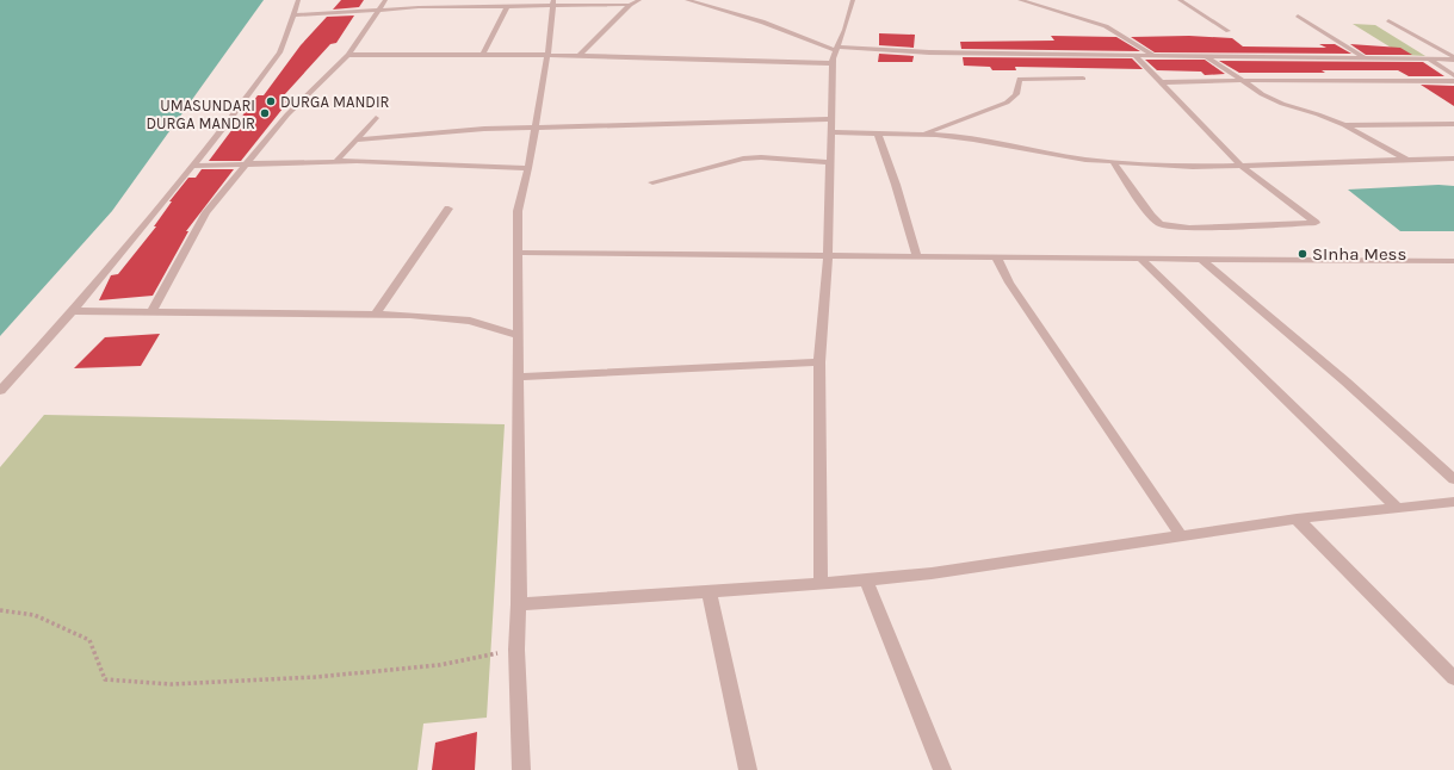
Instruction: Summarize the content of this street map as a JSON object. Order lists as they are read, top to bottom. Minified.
{"places":["DURGA MANDIR","UMASUNDARI DURGA MANDIR","SInha Mess"]}
